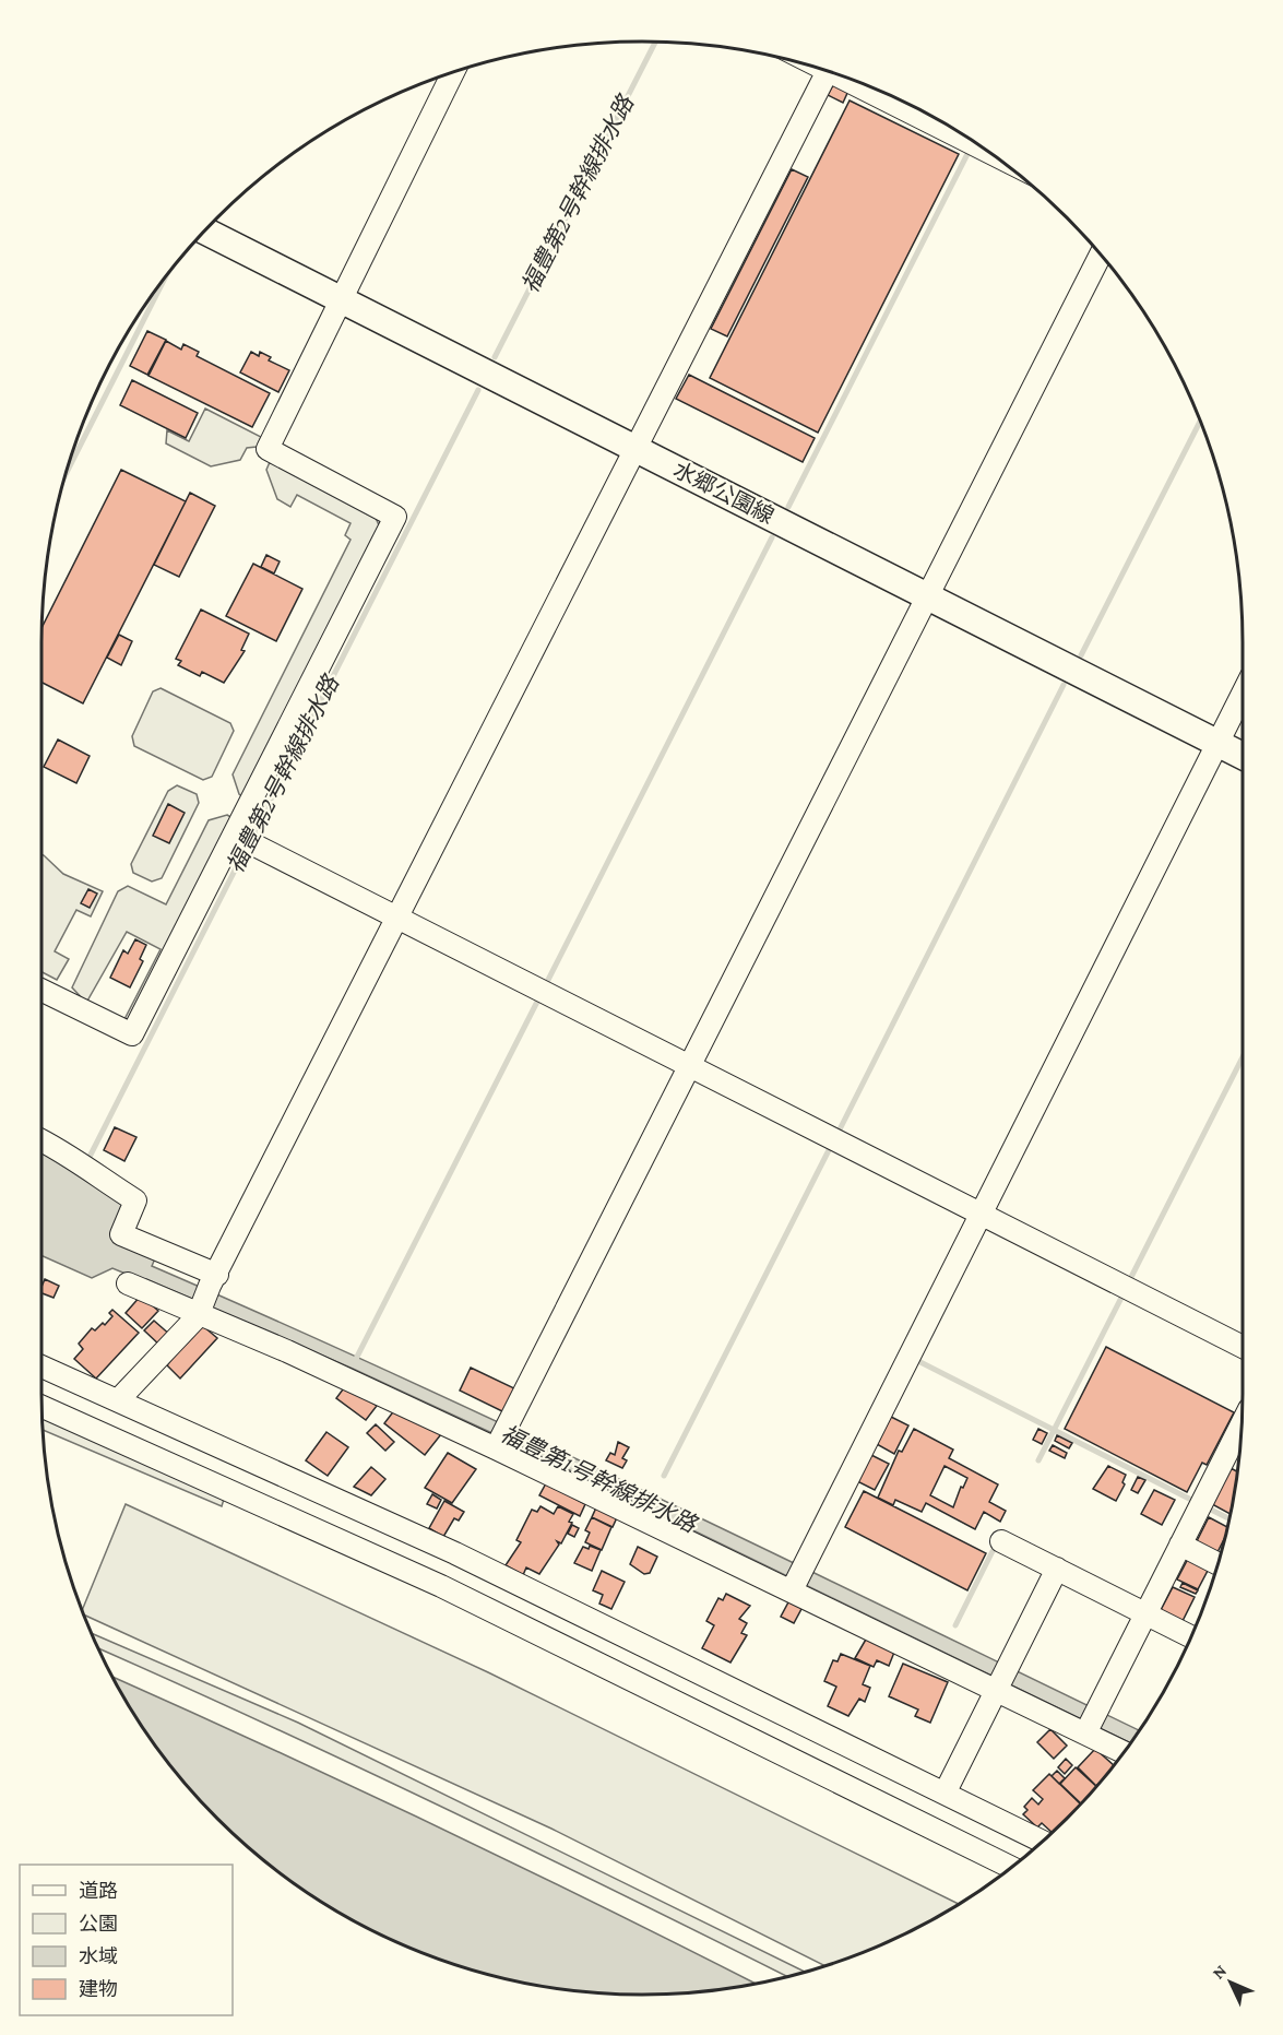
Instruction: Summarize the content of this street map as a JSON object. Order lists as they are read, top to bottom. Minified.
{"streets":{"main road":["水郷公園線"]},"water":["福豊第2号幹線排水路","福豊第1号幹線排水路"],"legend":["道路","公園","水域","建物"],"north":"top left"}
